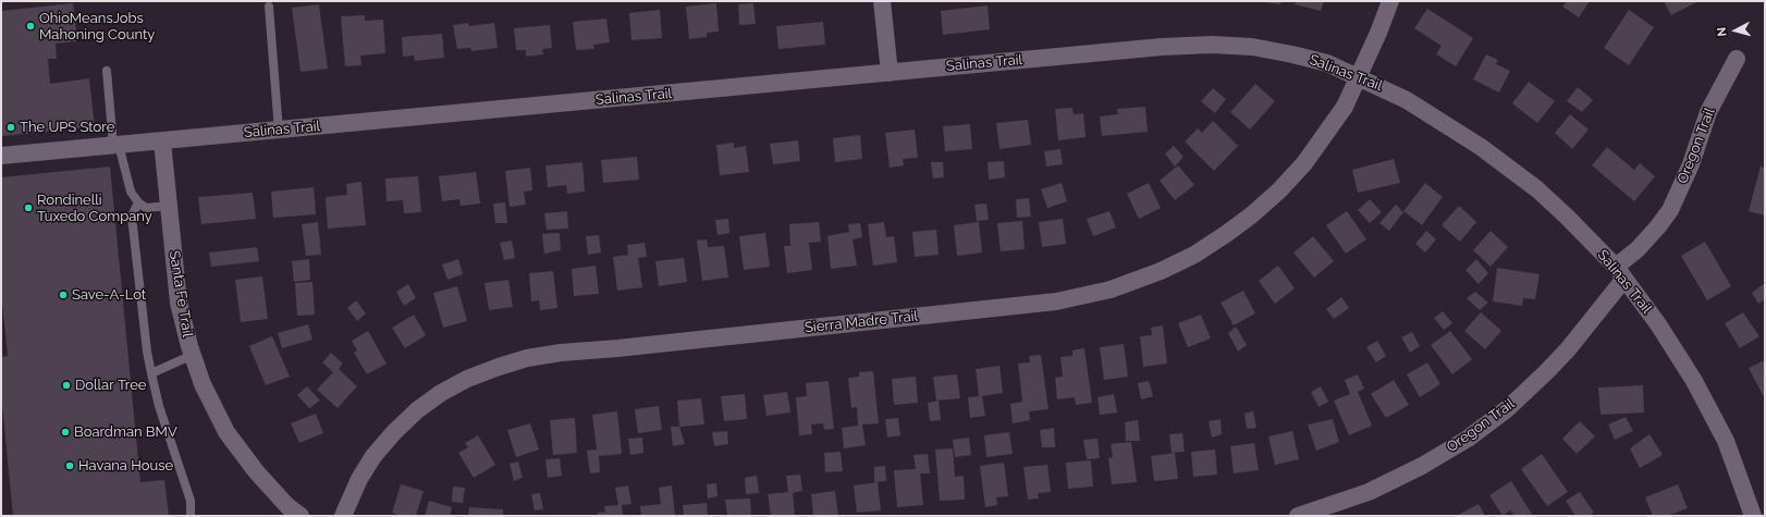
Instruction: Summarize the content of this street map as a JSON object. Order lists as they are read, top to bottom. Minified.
{"streets":{"street":["Salinas Trail","Oregon Trail","Santa Fe Trail","Sierra Madre Trail"]},"crossings":[["Salinas Trail","Oregon Trail"],["Salinas Trail","Santa Fe Trail"],["Salinas Trail","Sierra Madre Trail"]],"places":["OhioMeansJobs Mahoning County","The UPS Store","Rondinelli Tuxedo Company","Save-A-Lot","Dollar Tree","Boardman BMV","Havana House"],"north":"left"}
